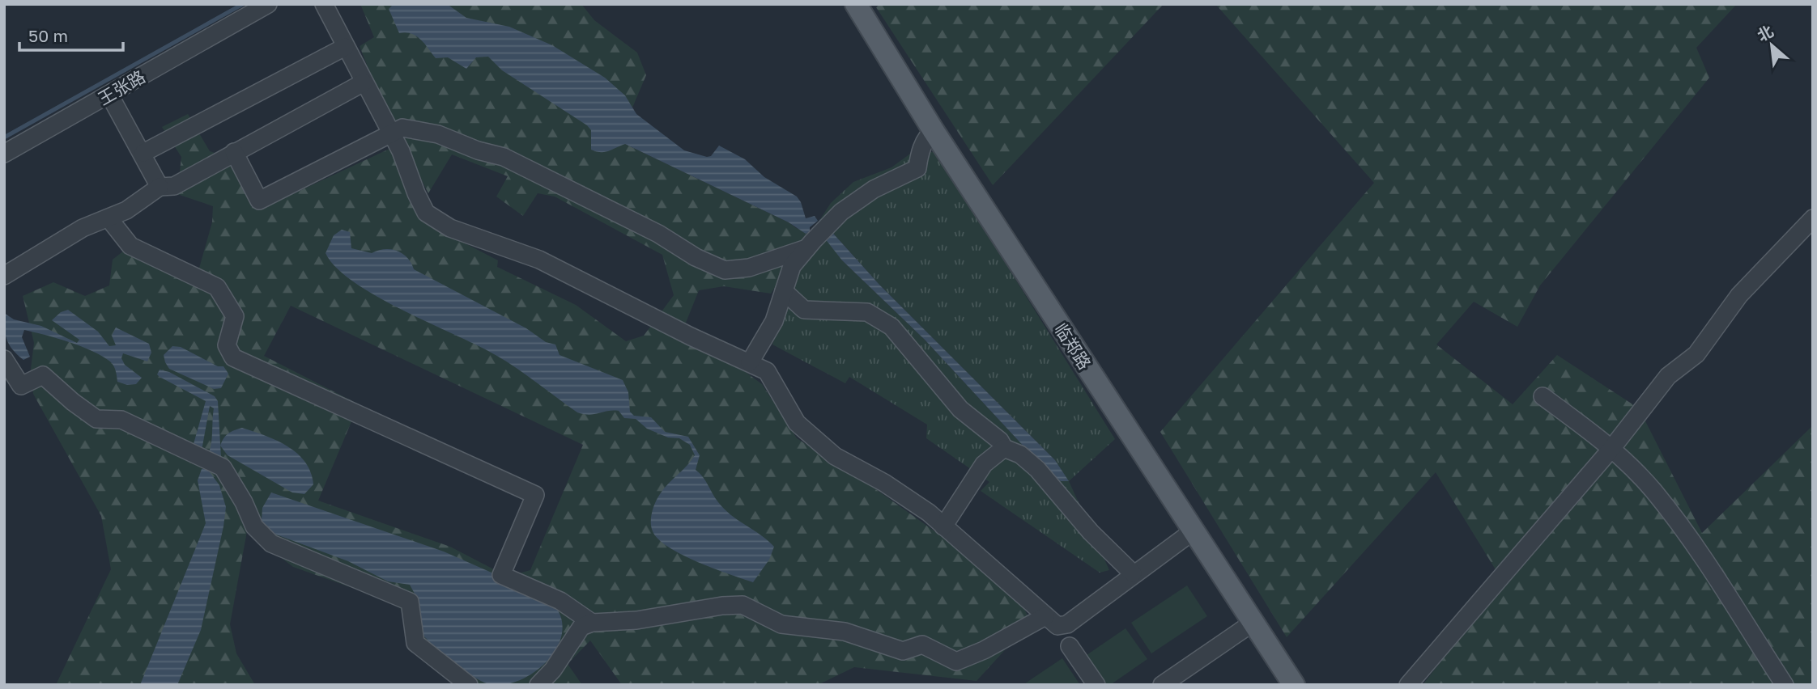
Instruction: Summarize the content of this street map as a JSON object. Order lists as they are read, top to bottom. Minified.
{"streets":{"main road":["临郑路"],"street":["王张路"]},"scale_bar":"50 m","north":"top left"}
